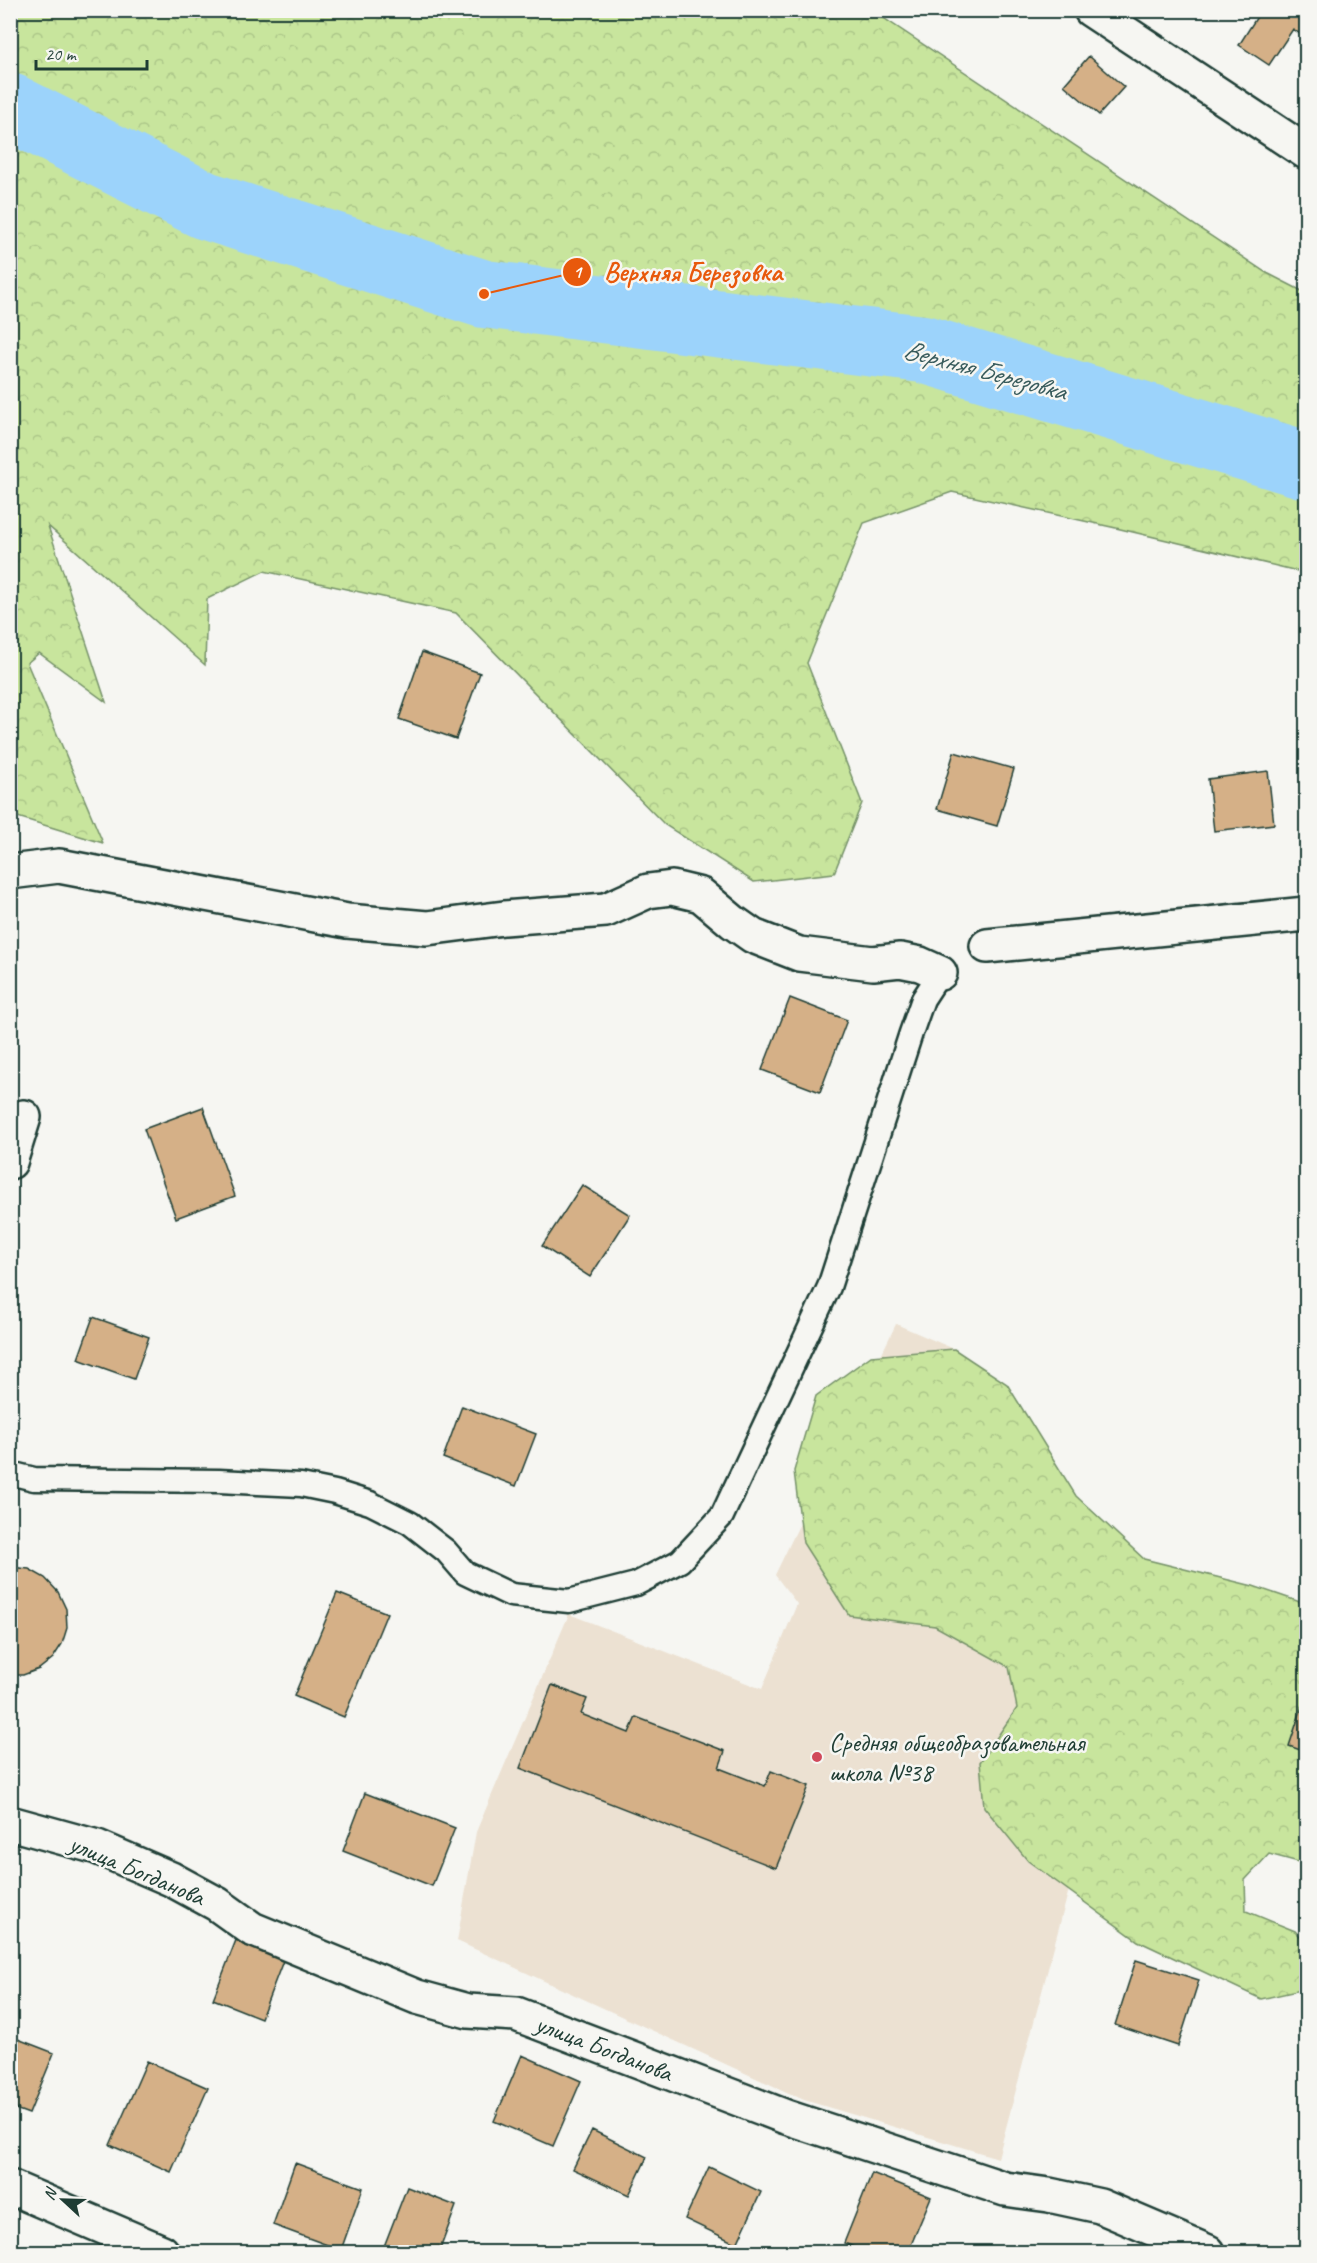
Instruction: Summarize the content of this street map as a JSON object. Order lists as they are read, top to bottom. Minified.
{"streets":{"street":["улица Богданова"]},"water":["Верхняя Березовка"],"places":["Верхняя Березовка","Средняя общеобразовательная школа №38"],"scale_bar":"20 m","north":"left"}
